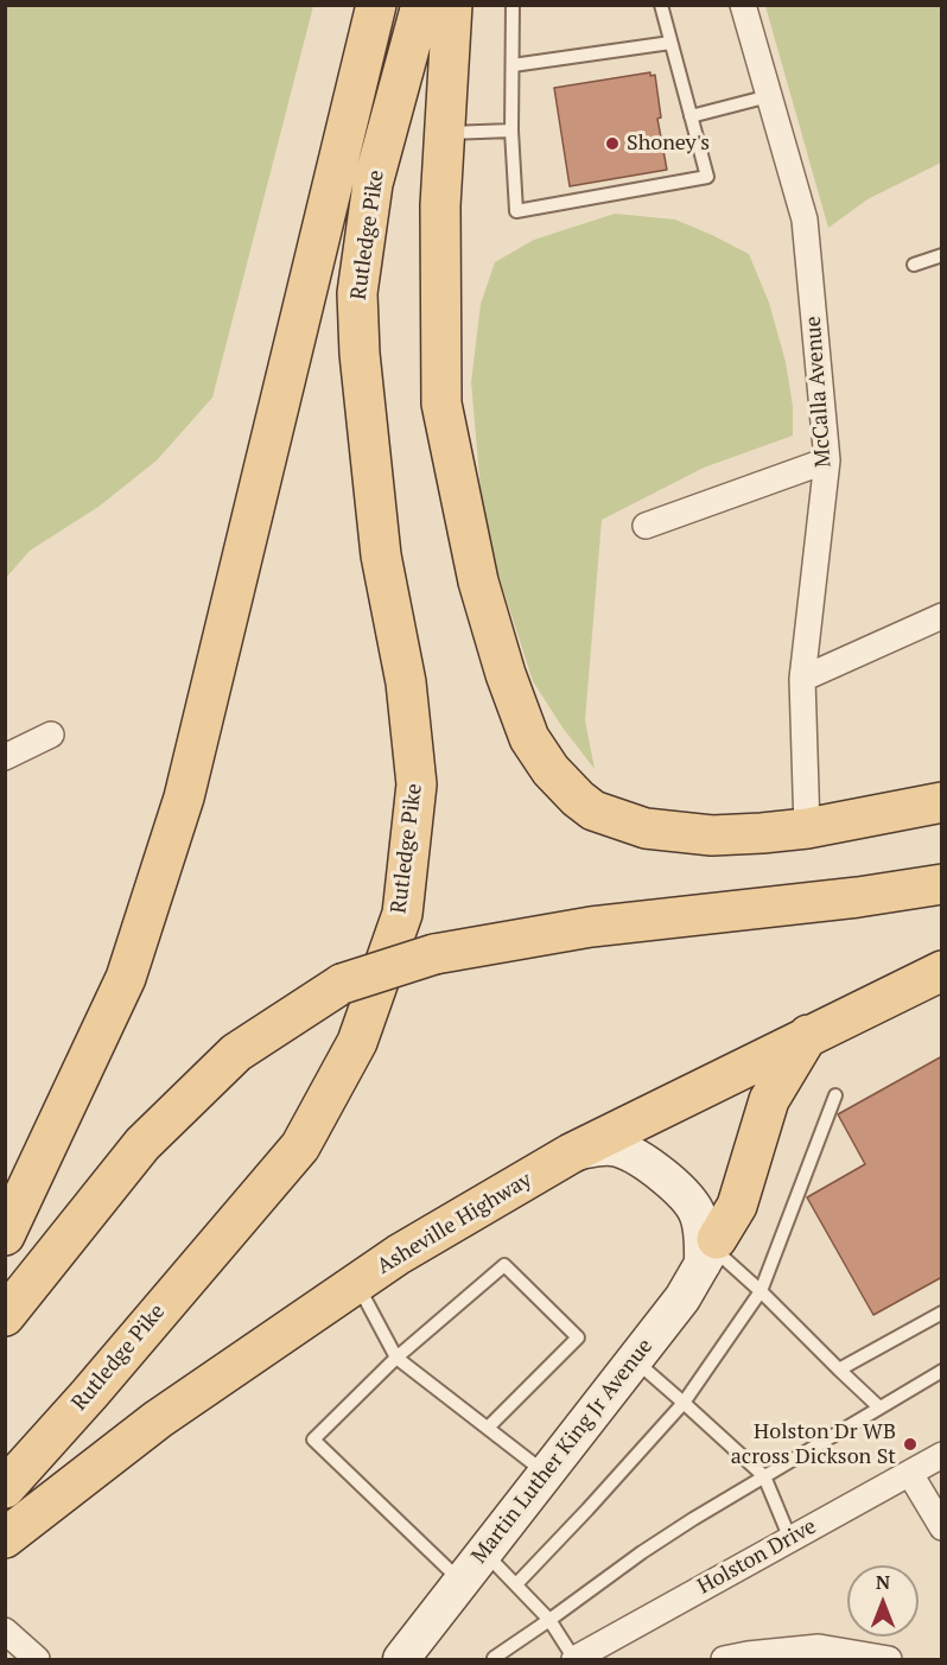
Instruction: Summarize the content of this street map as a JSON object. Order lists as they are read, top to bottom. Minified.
{"streets":{"main road":["Rutledge Pike","Asheville Highway","Martin Luther King Jr Avenue"],"street":["McCalla Avenue","Holston Drive"]},"places":["Shoney's","Holston Dr WB across Dickson St"],"north":"top"}
